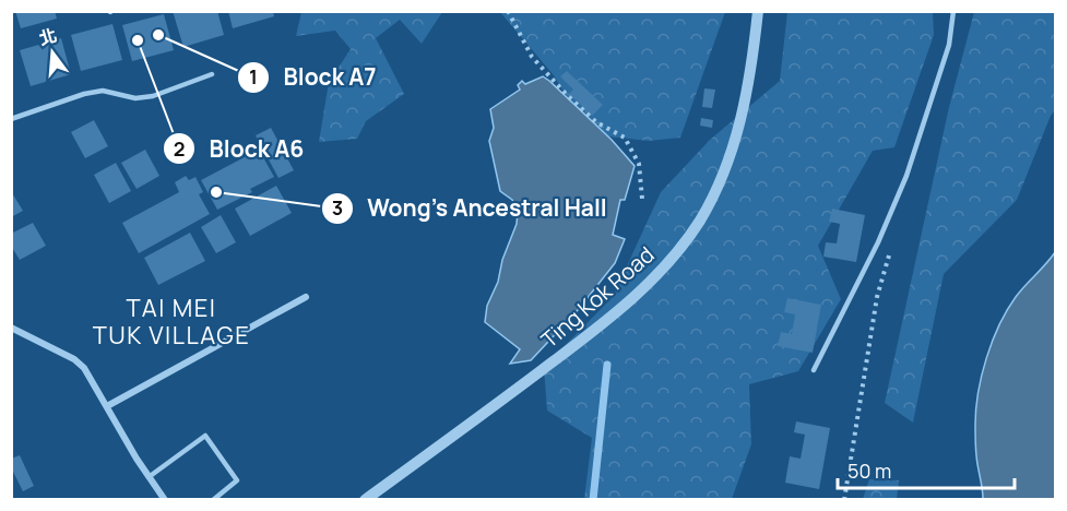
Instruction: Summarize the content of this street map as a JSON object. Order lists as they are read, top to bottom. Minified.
{"streets":{"street":["Ting Kok Road"]},"districts":["TAI MEI TUK VILLAGE"],"places":["Block A7","Block A6","Wong's Ancestral Hall"],"scale_bar":"50 m","north":"top"}
